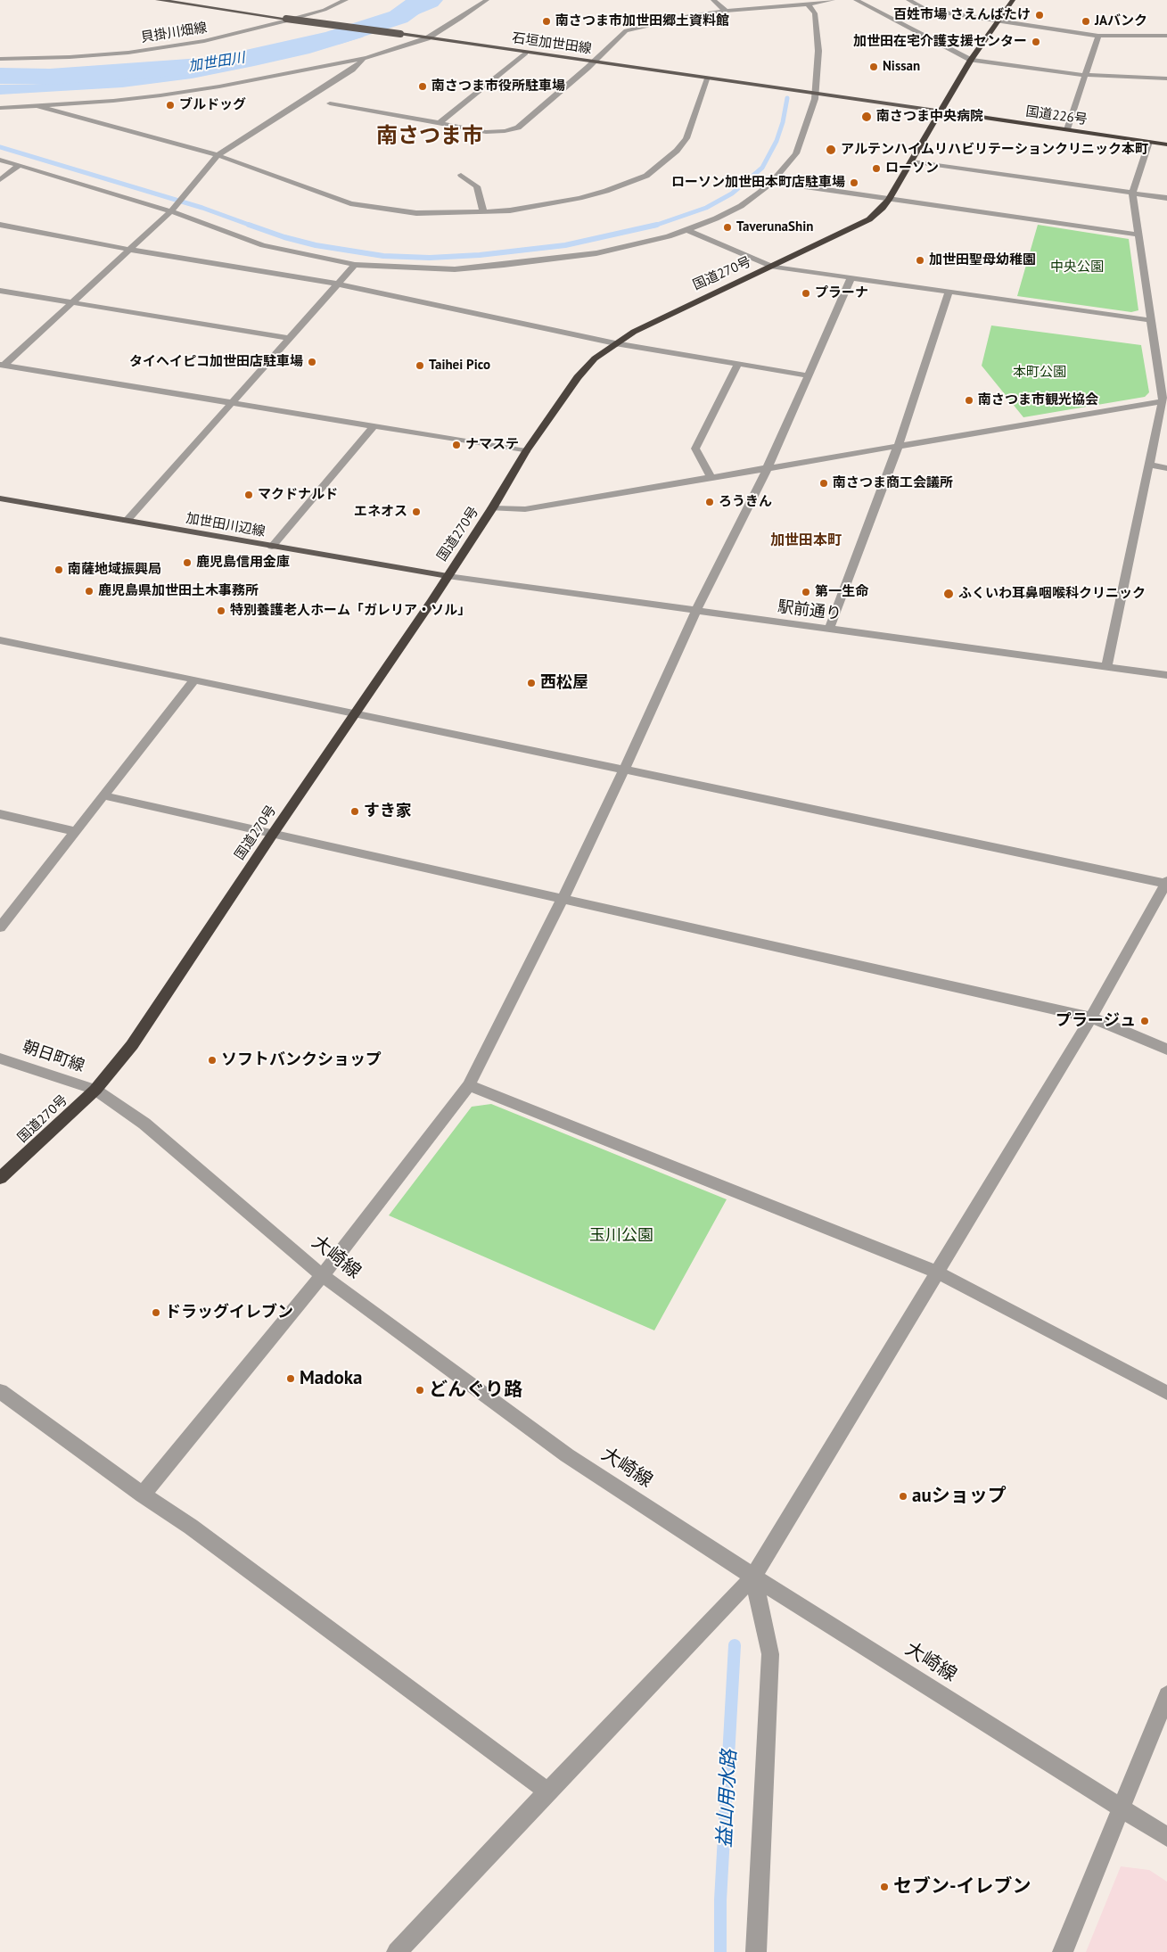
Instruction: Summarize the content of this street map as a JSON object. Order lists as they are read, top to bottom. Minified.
{"streets":{"highway":["国道226号","国道270号"],"main road":["石垣加世田線","加世田川辺線"],"street":["貝掛川畑線","駅前通り","朝日町線","大崎線"]},"crossings":[["石垣加世田線","国道226号"],["石垣加世田線","国道270号"],["国道226号","国道270号"],["国道270号","加世田川辺線"],["国道270号","駅前通り"],["国道270号","朝日町線"],["国道270号","大崎線"],["加世田川辺線","駅前通り"],["朝日町線","大崎線"]],"districts":["南さつま市","加世田本町"],"water":["加世田川","益山用水路"],"parks":["中央公園","本町公園","玉川公園"],"places":["百姓市場 さえんばたけ","南さつま市加世田郷土資料館","JAバンク","加世田在宅介護支援センター","Nissan","南さつま市役所駐車場","ブルドッグ","南さつま中央病院","アルテンハイムリハビリテーションクリニック本町","ローソン","ローソン加世田本町店駐車場","TaverunaShin","加世田聖母幼稚園","プラーナ","タイヘイピコ加世田店駐車場","Taihei Pico","南さつま市観光協会","ナマステ","南さつま商工会議所","マクドナルド","ろうきん","エネオス","鹿児島信用金庫","南薩地域振興局","鹿児島県加世田土木事務所","第一生命","ふくいわ耳鼻咽喉科クリニック","特別養護老人ホーム「ガレリア・ソル」","西松屋","すき家","プラージュ","ソフトバンクショップ","ドラッグイレブン","Madoka","どんぐり路","auショップ","セブン-イレブン"]}
